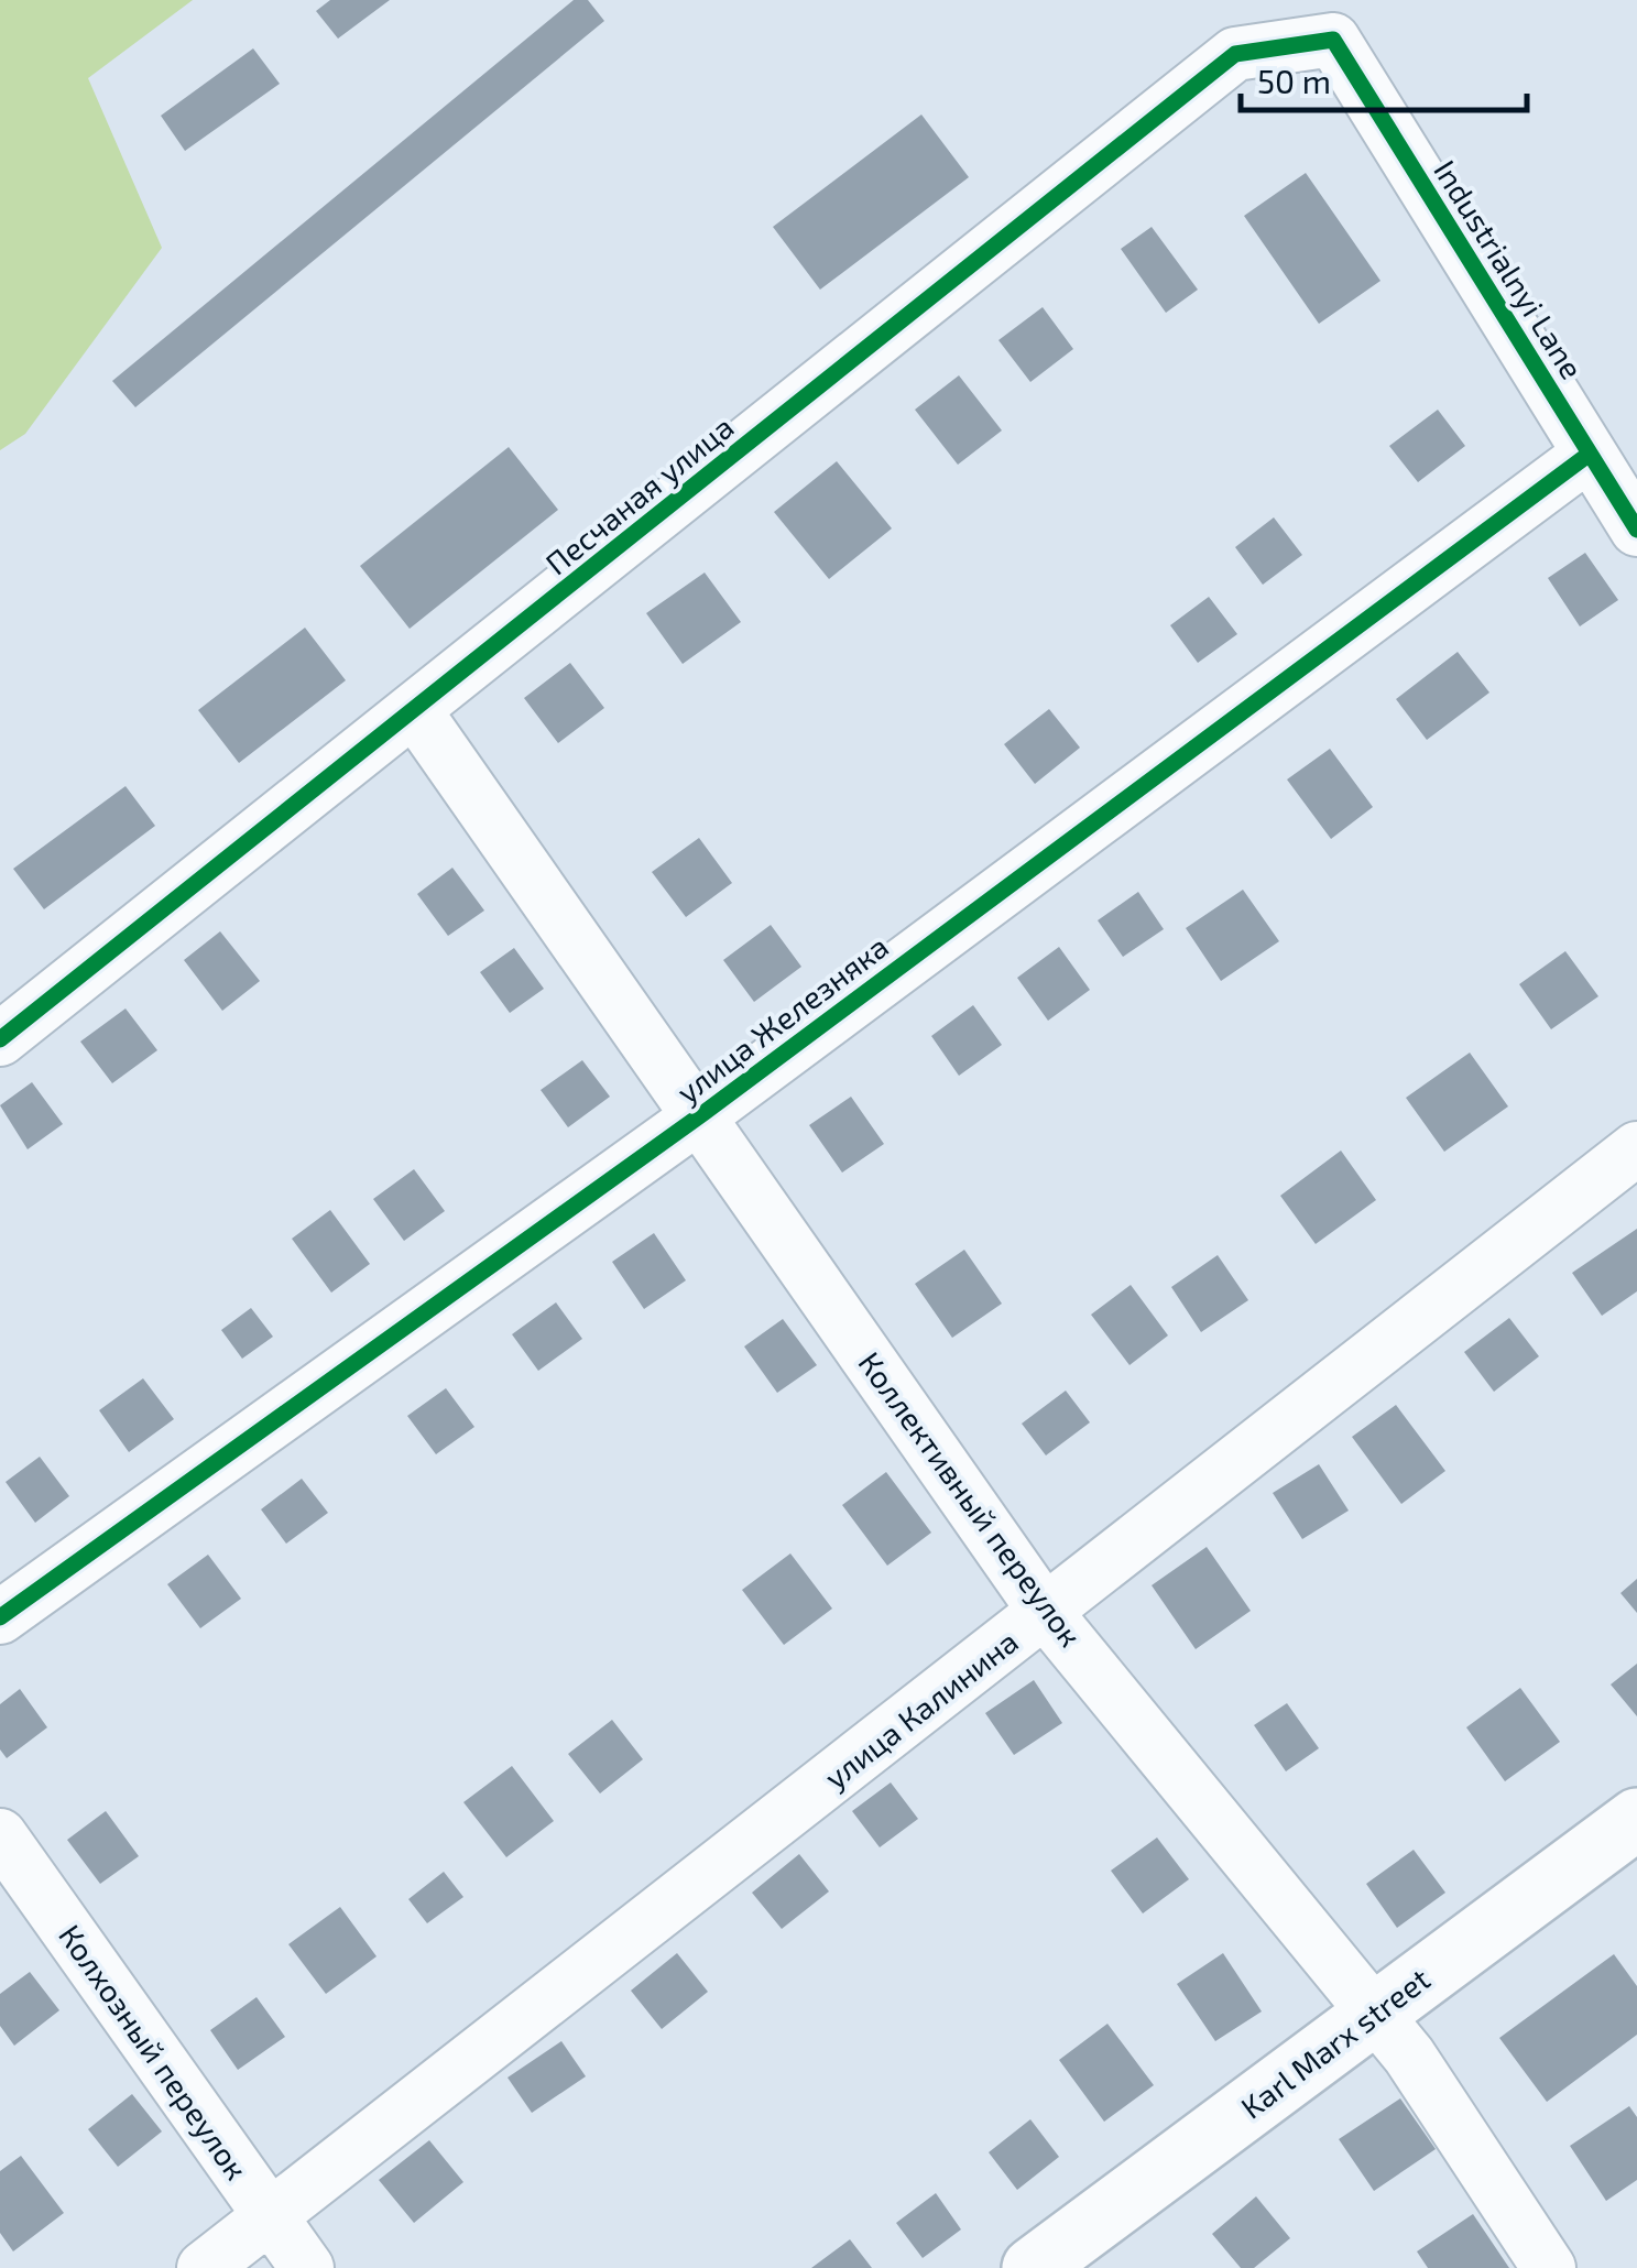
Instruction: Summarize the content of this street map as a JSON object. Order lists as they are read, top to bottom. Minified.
{"streets":{"main road":["Karl Marx street"],"street":["Industrialnyi Lane","Песчаная улица","улица Железняка","Коллективный переулок","улица Калинина","Колхозный переулок"]},"crossings":[["Industrialnyi Lane","Песчаная улица"],["Industrialnyi Lane","улица Железняка"],["Песчаная улица","Коллективный переулок"],["улица Железняка","Коллективный переулок"],["Коллективный переулок","улица Калинина"],["Коллективный переулок","Karl Marx street"],["улица Калинина","Колхозный переулок"]],"scale_bar":"50 m"}
